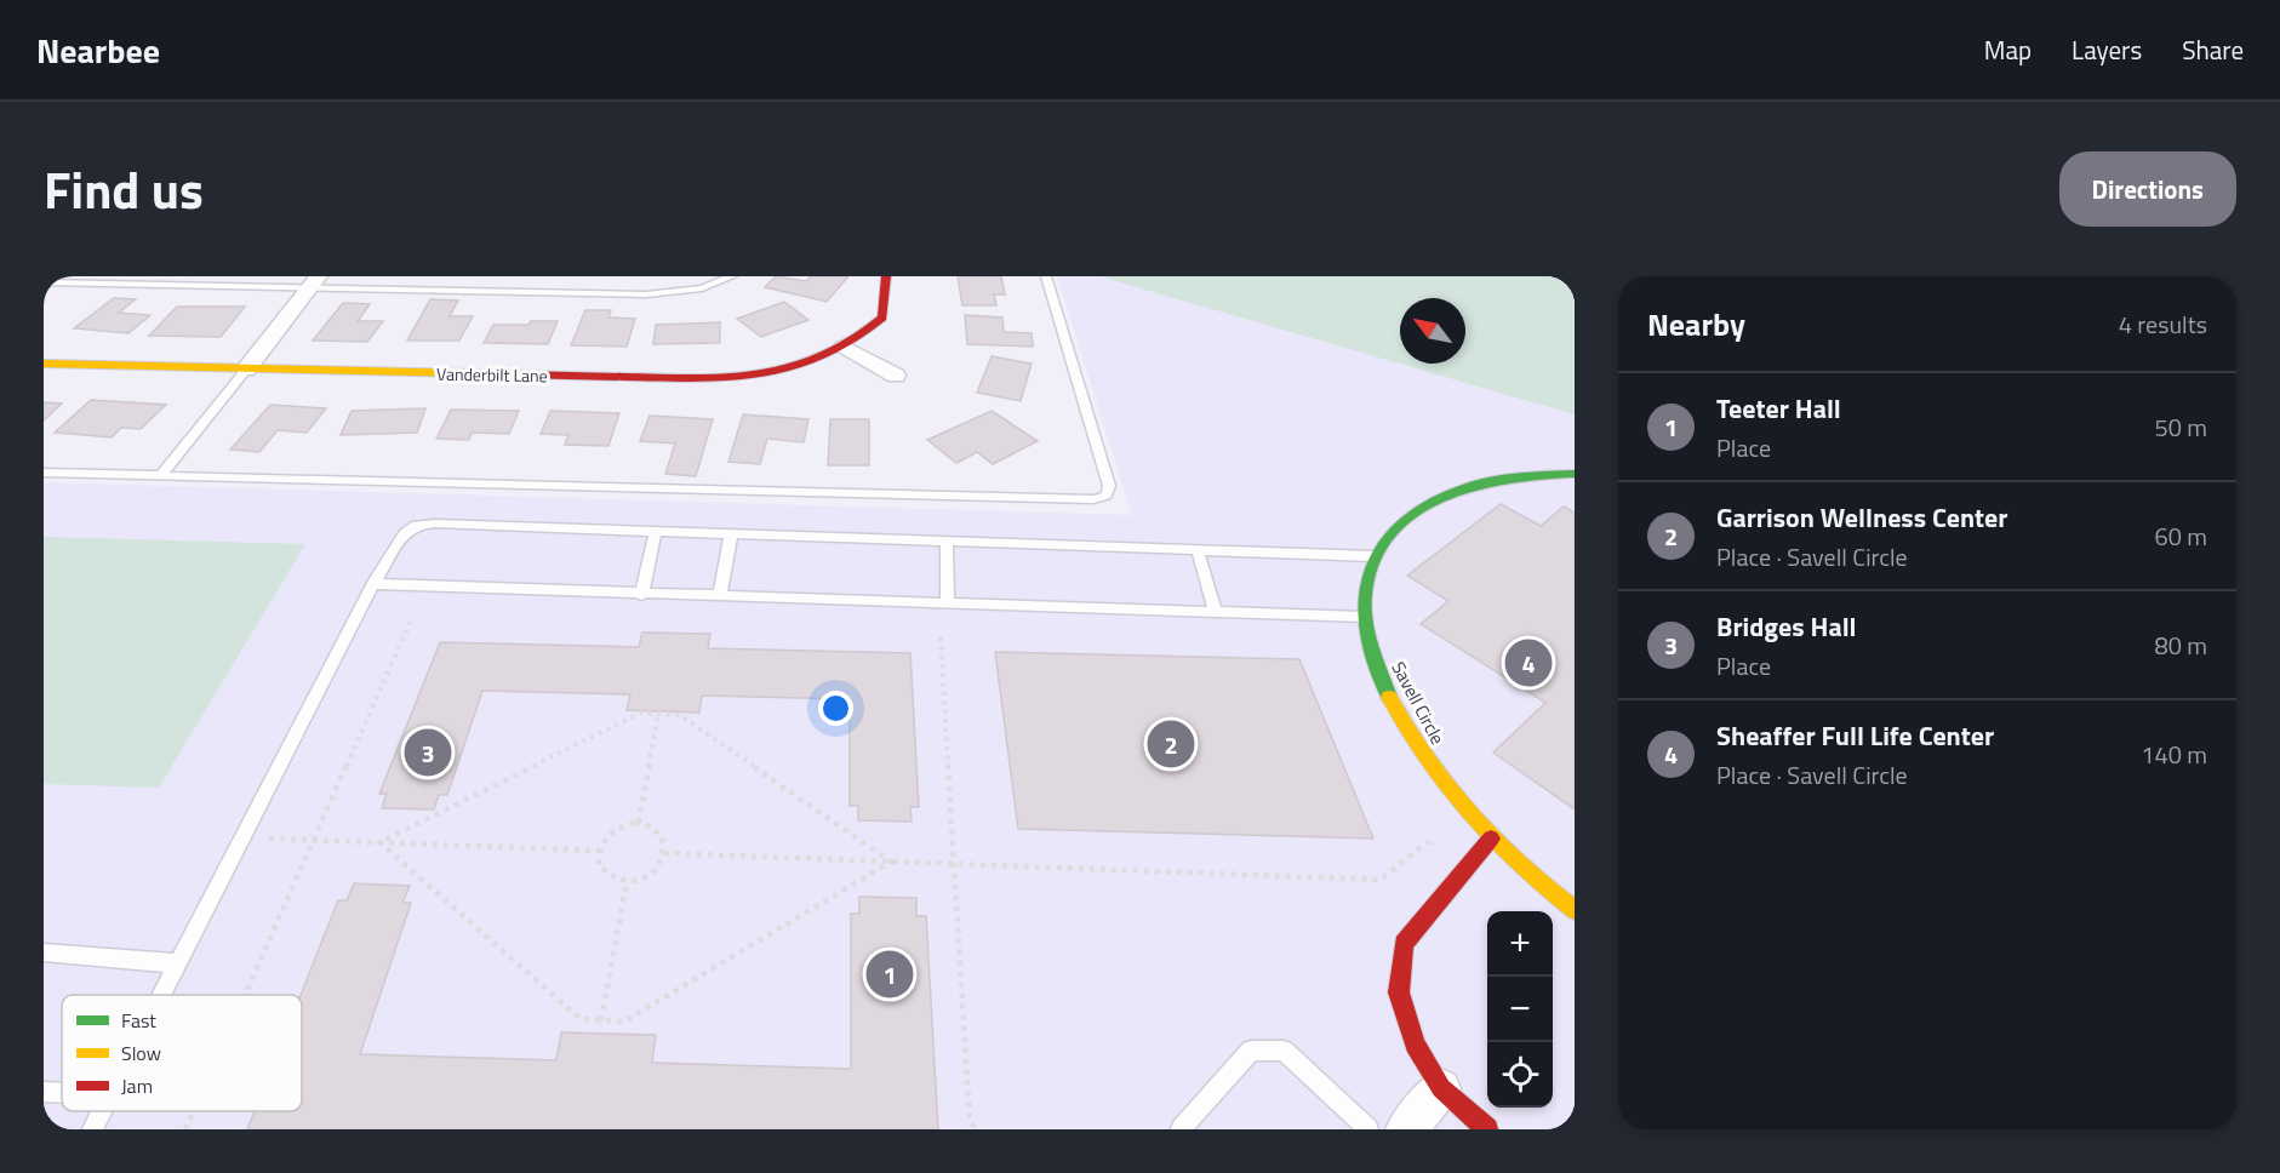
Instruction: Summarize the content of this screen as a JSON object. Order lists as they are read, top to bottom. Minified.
{"streets":{"street":["Vanderbilt Lane","Savell Circle"]},"legend":["Fast","Slow","Jam"],"north":"top left","page":{"header":"Nearbee","nav":["Map","Layers","Share"],"title":"Find us","buttons":"Directions","heading":["Nearby","4 results"],"list":[{"mark":"1","name":"Teeter Hall","note":"Place","value":"50 m"},{"mark":"2","name":"Garrison Wellness Center","note":"Place · Savell Circle","value":"60 m"},{"mark":"3","name":"Bridges Hall","note":"Place","value":"80 m"},{"mark":"4","name":"Sheaffer Full Life Center","note":"Place · Savell Circle","value":"140 m"}],"pins":["4","2","3","1"],"map_buttons":["+","−"]}}
